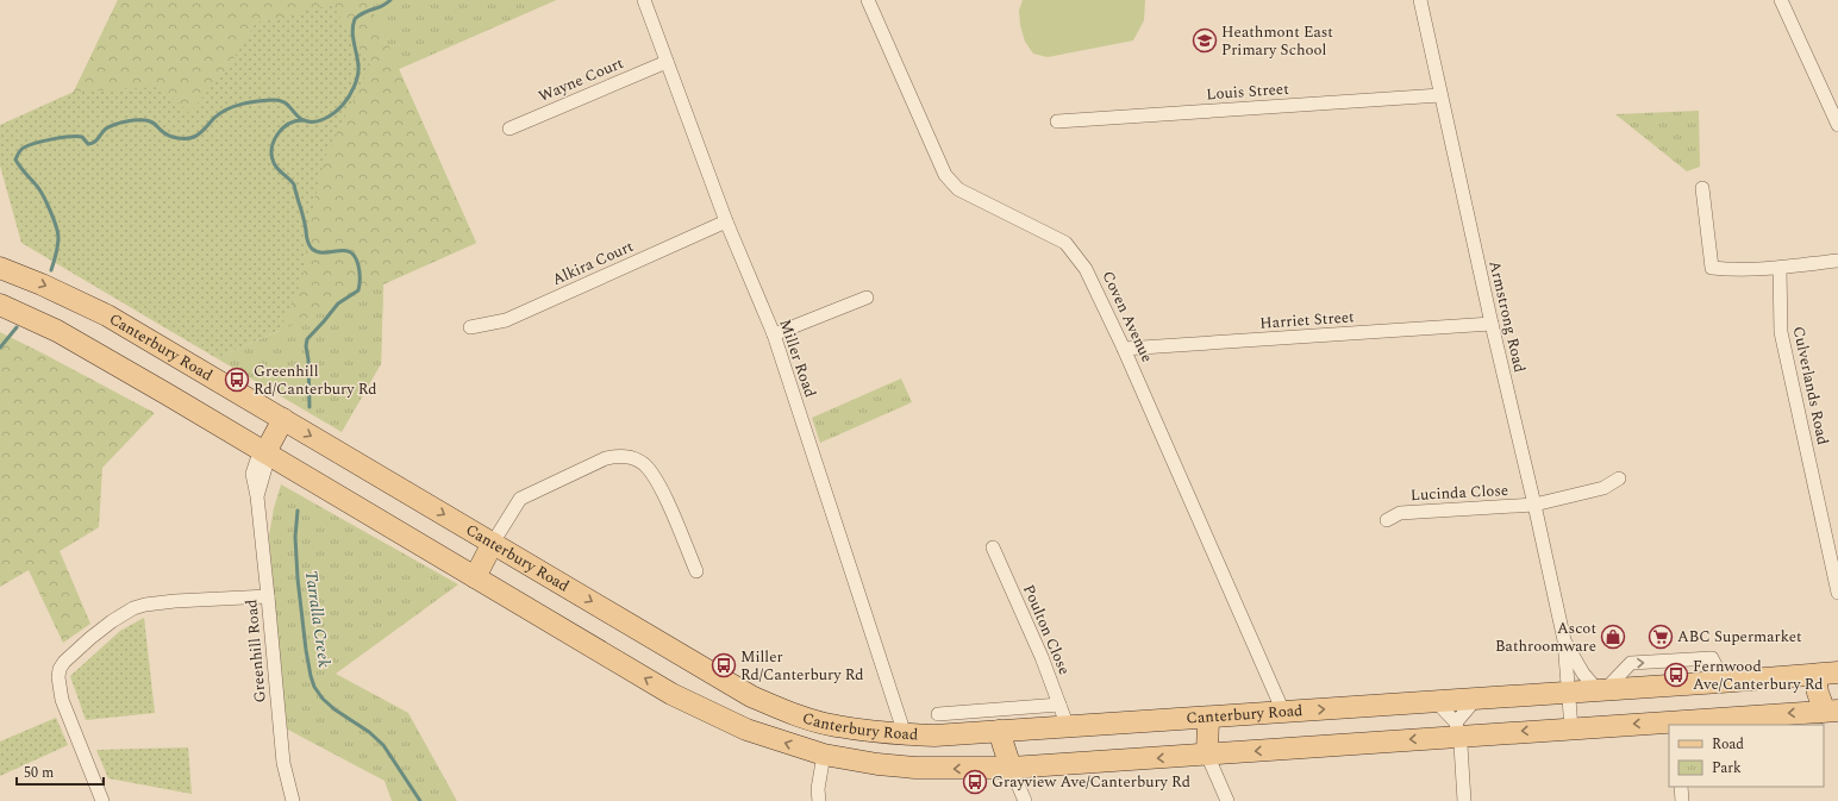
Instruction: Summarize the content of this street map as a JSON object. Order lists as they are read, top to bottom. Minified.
{"streets":{"main road":["Canterbury Road"],"street":["Wayne Court","Louis Street","Alkira Court","Coven Avenue","Armstrong Road","Harriet Street","Miller Road","Culverlands Road","Lucinda Close","Poulton Close","Greenhill Road"]},"crossings":[["Wayne Court","Miller Road"],["Louis Street","Armstrong Road"],["Alkira Court","Miller Road"],["Coven Avenue","Harriet Street"],["Coven Avenue","Canterbury Road"],["Armstrong Road","Harriet Street"],["Armstrong Road","Canterbury Road"],["Armstrong Road","Lucinda Close"],["Canterbury Road","Miller Road"],["Canterbury Road","Poulton Close"],["Canterbury Road","Greenhill Road"]],"water":["Tarralla Creek"],"places":{"school or university":["Heathmont East Primary School"],"bus stop":["Greenhill Rd/Canterbury Rd","Miller Rd/Canterbury Rd","Fernwood Ave/Canterbury Rd","Grayview Ave/Canterbury Rd"],"shop":["Ascot Bathroomware"],"supermarket":["ABC Supermarket"]},"legend":["Road","Park"],"scale_bar":"50 m"}
